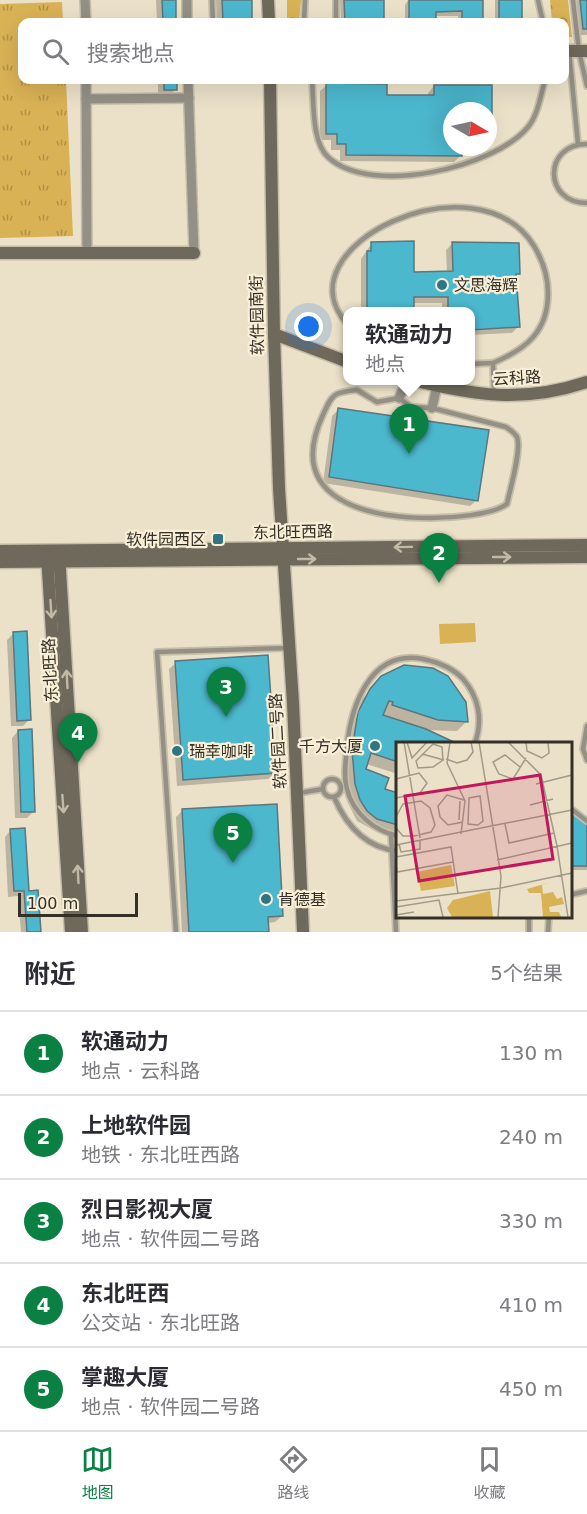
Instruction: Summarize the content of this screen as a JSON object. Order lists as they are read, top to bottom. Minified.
{"streets":{"street":["软件园南街","云科路","东北旺西路","东北旺路","软件园二号路"]},"crossings":[["软件园南街","东北旺西路"],["软件园南街","软件园二号路"],["东北旺西路","东北旺路"],["东北旺西路","软件园二号路"]],"places":{"other":["文思海辉","千方大厦","瑞幸咖啡","肯德基"],"transit":["软件园西区"]},"scale_bar":"100 m","north":"right","page":{"search":"搜索地点","popup":["软通动力","地点"],"pins":["1","2","3","4","5"],"scale":"100 m","heading":["附近","5个结果"],"list":[{"mark":"1","name":"软通动力","note":"地点 · 云科路","value":"130 m"},{"mark":"2","name":"上地软件园","note":"地铁 · 东北旺西路","value":"240 m"},{"mark":"3","name":"烈日影视大厦","note":"地点 · 软件园二号路","value":"330 m"},{"mark":"4","name":"东北旺西","note":"公交站 · 东北旺路","value":"410 m"},{"mark":"5","name":"掌趣大厦","note":"地点 · 软件园二号路","value":"450 m"}],"nav":["地图","路线","收藏"]}}
